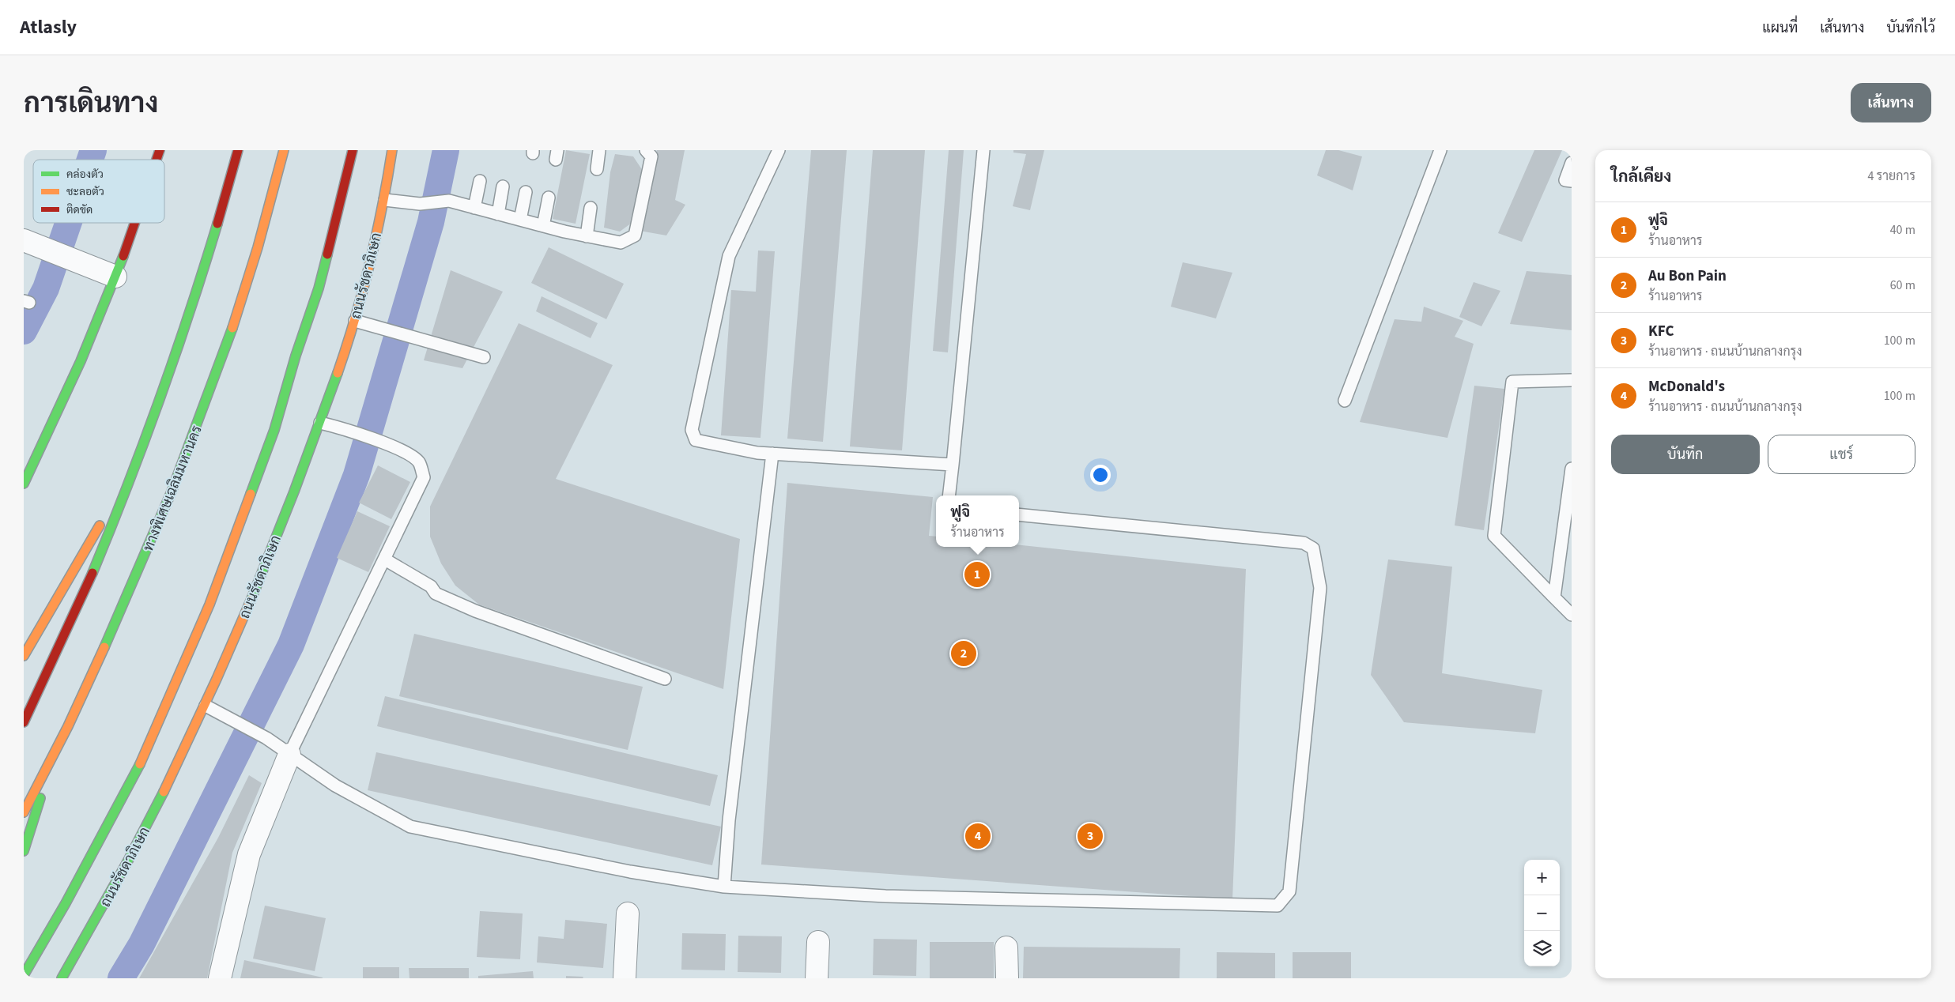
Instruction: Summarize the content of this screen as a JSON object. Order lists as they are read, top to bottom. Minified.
{"streets":{"main road":["ถนนรัชดาภิเษก","ทางพิเศษเฉลิมมหานคร"]},"legend":["คล่องตัว","ชะลอตัว","ติดขัด"],"page":{"header":"Atlasly","nav":["แผนที่","เส้นทาง","บันทึกไว้"],"title":"การเดินทาง","buttons":["เส้นทาง",["บันทึก","แชร์"]],"heading":["ใกล้เคียง","4 รายการ"],"list":[{"mark":"1","name":"ฟูจิ","note":"ร้านอาหาร","value":"40 m"},{"mark":"2","name":"Au Bon Pain","note":"ร้านอาหาร","value":"60 m"},{"mark":"3","name":"KFC","note":"ร้านอาหาร · ถนนบ้านกลางกรุง","value":"100 m"},{"mark":"4","name":"McDonald's","note":"ร้านอาหาร · ถนนบ้านกลางกรุง","value":"100 m"}],"popup":["ฟูจิ","ร้านอาหาร"],"pins":["1","2","3","4"],"map_buttons":["+","−"]}}
